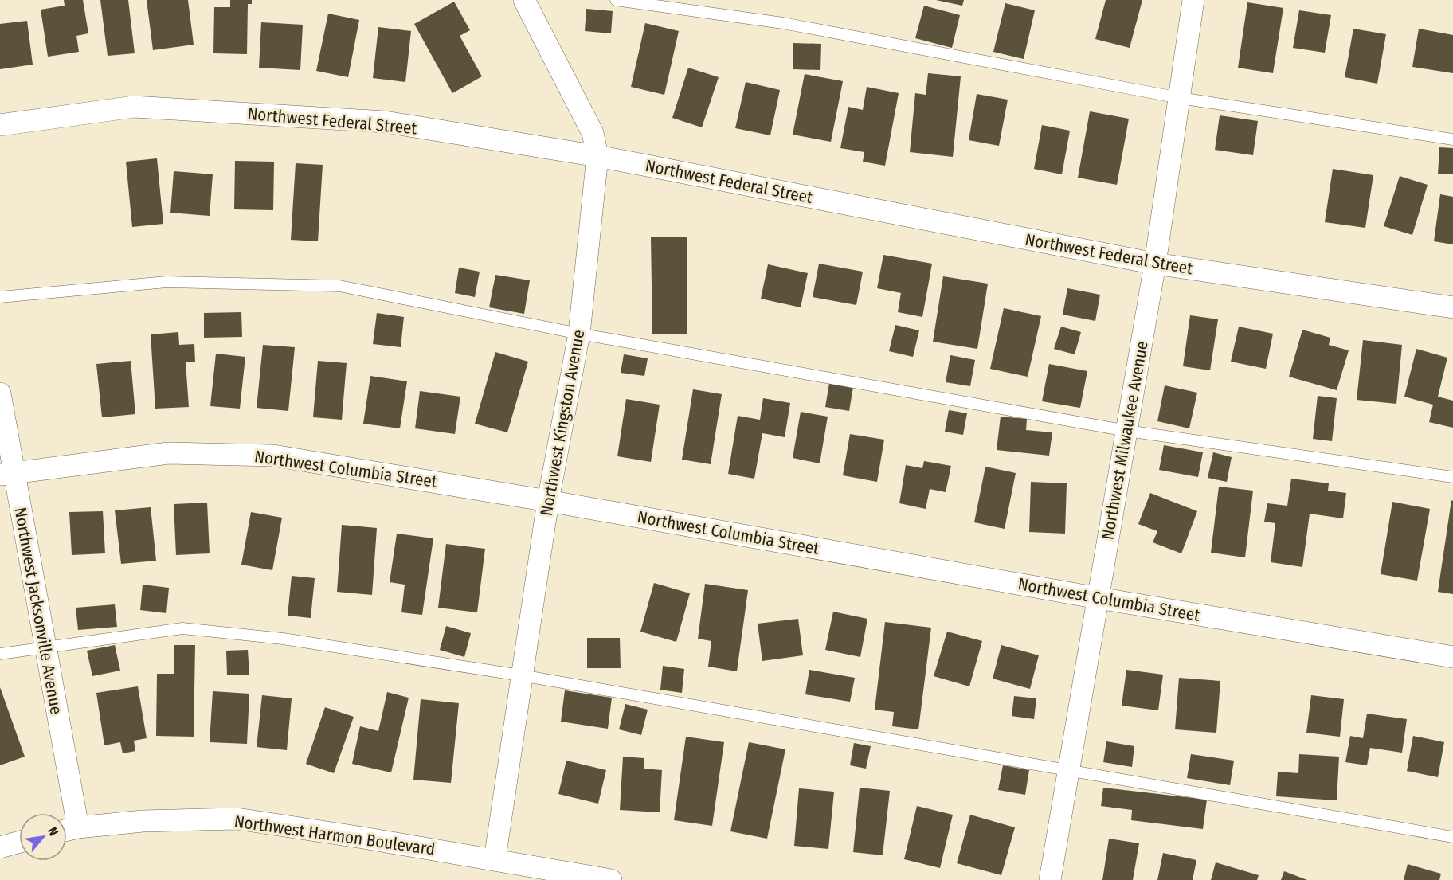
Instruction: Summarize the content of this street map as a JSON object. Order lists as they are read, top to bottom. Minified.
{"streets":{"street":["Northwest Federal Street","Northwest Kingston Avenue","Northwest Milwaukee Avenue","Northwest Columbia Street","Northwest Jacksonville Avenue","Northwest Harmon Boulevard"]},"crossings":[["Northwest Federal Street","Northwest Kingston Avenue"],["Northwest Federal Street","Northwest Milwaukee Avenue"],["Northwest Kingston Avenue","Northwest Columbia Street"],["Northwest Kingston Avenue","Northwest Harmon Boulevard"],["Northwest Milwaukee Avenue","Northwest Columbia Street"],["Northwest Columbia Street","Northwest Jacksonville Avenue"],["Northwest Jacksonville Avenue","Northwest Harmon Boulevard"]],"north":"top right"}
